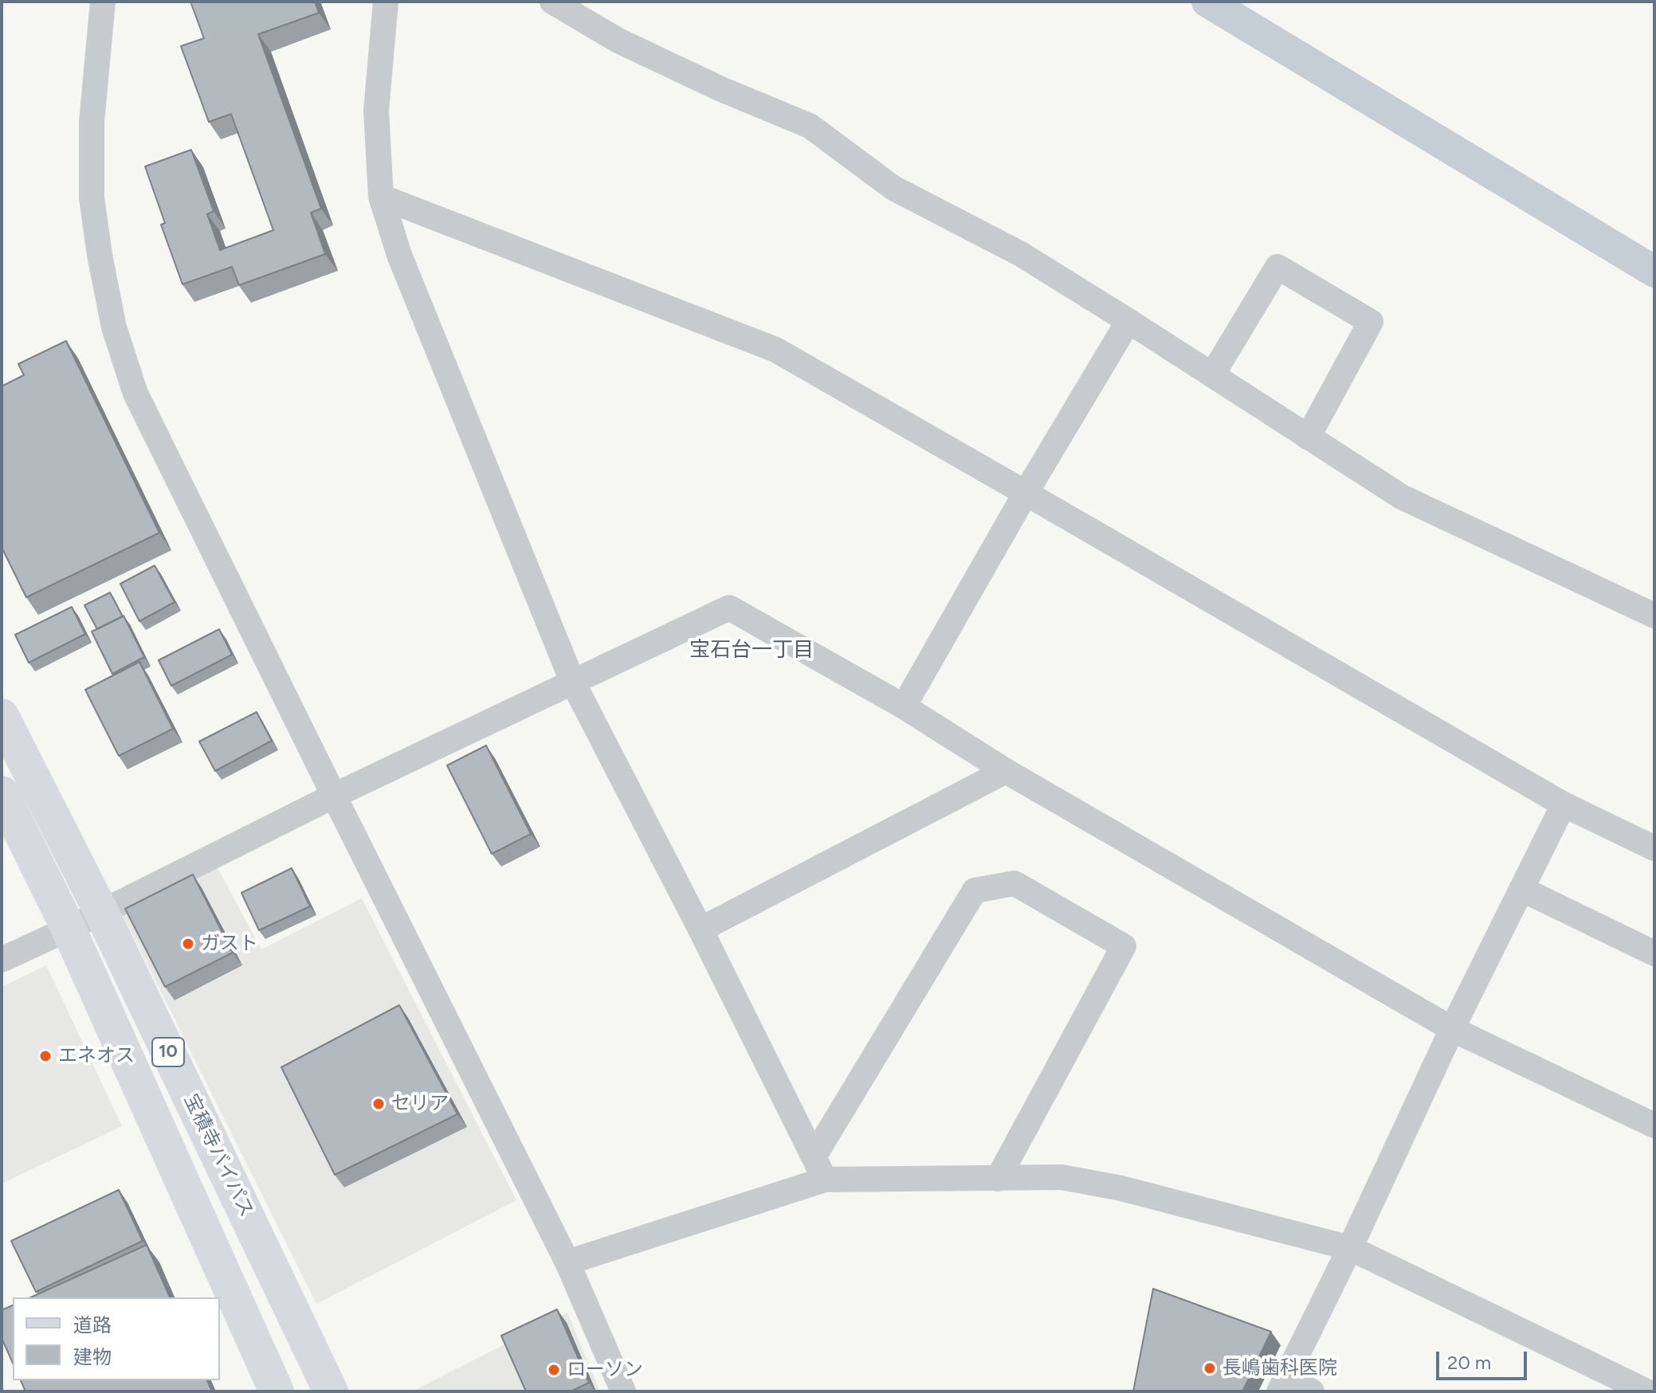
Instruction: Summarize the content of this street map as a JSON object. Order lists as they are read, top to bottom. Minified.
{"streets":{"main road":["10","宝積寺バイパス"]},"districts":["宝石台一丁目"],"places":["ガスト","エネオス","セリア","長嶋歯科医院","ローソン"],"legend":["道路","建物"],"scale_bar":"20 m"}
